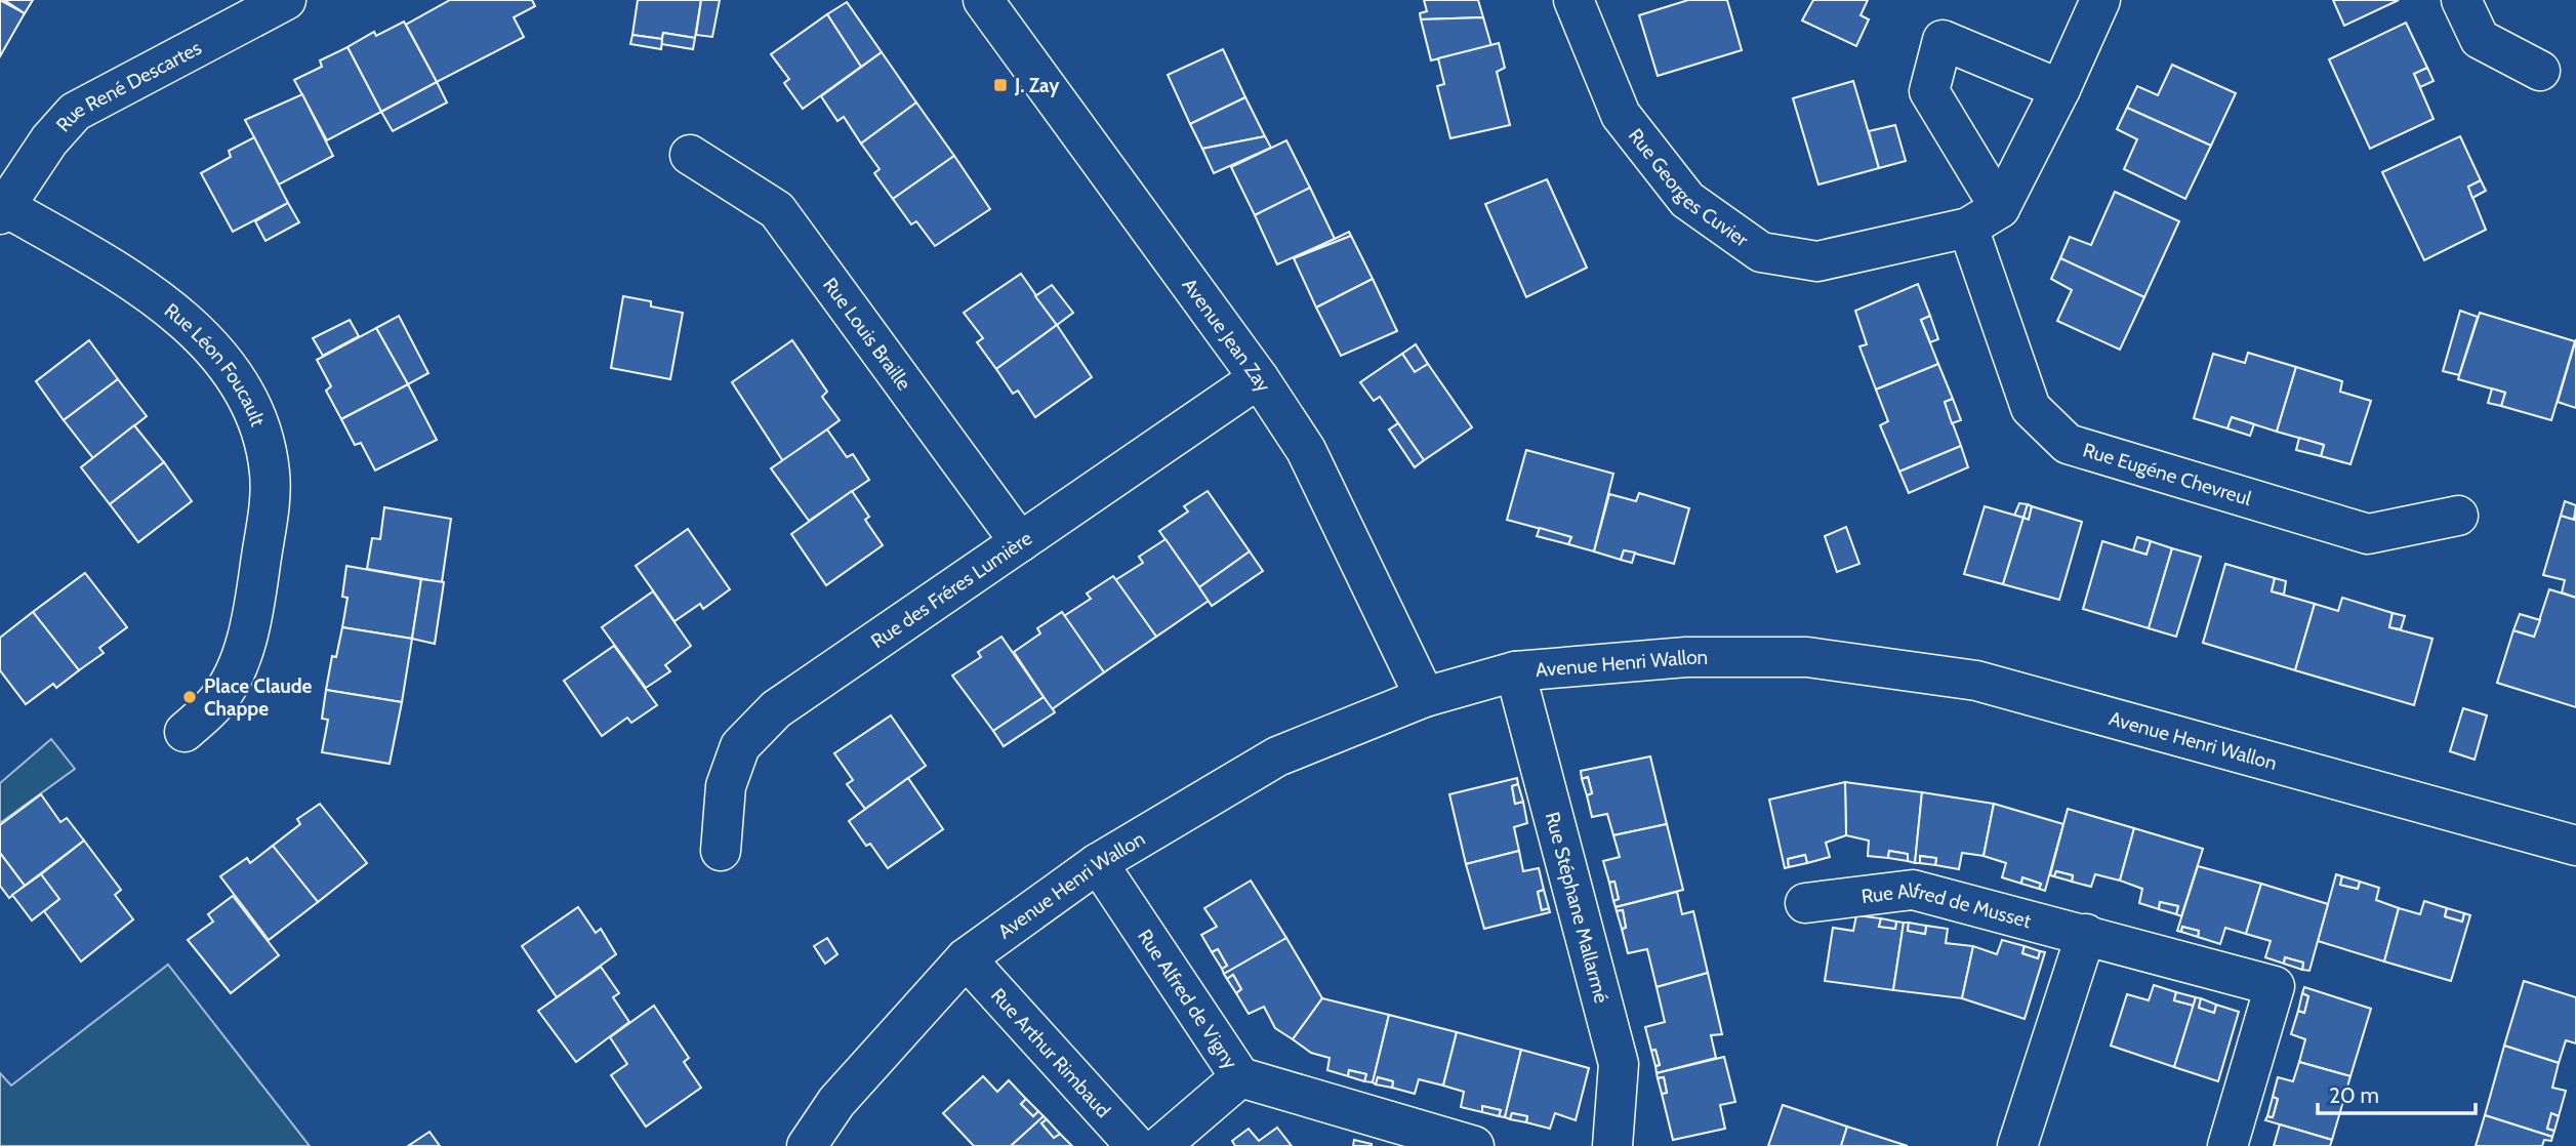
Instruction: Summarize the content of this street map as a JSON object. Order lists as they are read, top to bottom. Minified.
{"streets":{"street":["Rue René Descartes","Rue Georges Cuvier","Rue Louis Braille","Avenue Jean Zay","Rue Léon Foucault","Rue Eugéne Chevreul","Rue des Fréres Lumière","Avenue Henri Wallon","Rue Stéphane Mallarmé","Rue Alfred de Musset","Rue Alfred de Vigny","Rue Arthur Rimbaud"]},"crossings":[["Rue René Descartes","Rue Léon Foucault"],["Rue Georges Cuvier","Rue Eugéne Chevreul"],["Rue Louis Braille","Rue des Fréres Lumière"],["Avenue Jean Zay","Rue des Fréres Lumière"],["Avenue Jean Zay","Avenue Henri Wallon"],["Avenue Henri Wallon","Rue Stéphane Mallarmé"],["Avenue Henri Wallon","Rue Alfred de Vigny"],["Avenue Henri Wallon","Rue Arthur Rimbaud"]],"places":{"transit":["J. Zay"],"other":["Place Claude Chappe"]},"scale_bar":"20 m"}
